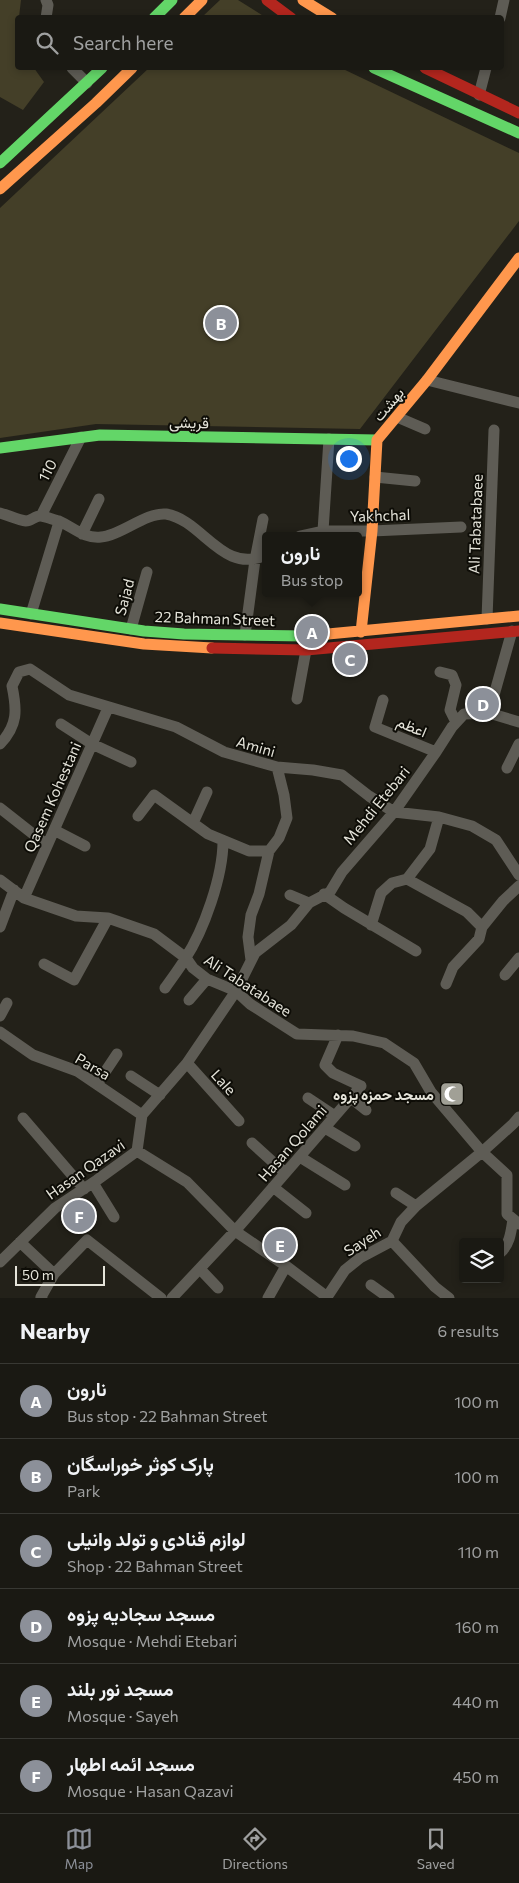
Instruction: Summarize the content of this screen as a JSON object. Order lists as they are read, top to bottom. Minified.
{"streets":{"main road":["بهشت","قریشی","22 Bahman Street"],"street":["110","Yakhchal","Ali Tabatabaee","Sajad","اعظم","Amini","Qasem Kohestani","Mehdi Etebari","Parsa","Lale","Hasan Qolami","Hasan Qazavi","Sayeh"]},"crossings":[["بهشت","قریشی"],["بهشت","Yakhchal"],["بهشت","22 Bahman Street"],["قریشی","110"],["Ali Tabatabaee","22 Bahman Street"],["Ali Tabatabaee","Qasem Kohestani"],["Ali Tabatabaee","Mehdi Etebari"],["Ali Tabatabaee","Sayeh"],["Sajad","22 Bahman Street"],["اعظم","Mehdi Etebari"],["Amini","Qasem Kohestani"],["Amini","Mehdi Etebari"],["Parsa","Hasan Qazavi"],["Hasan Qolami","Sayeh"],["Hasan Qazavi","Sayeh"]],"places":{"mosque":["مسجد حمزه پزوه"]},"scale_bar":"50 m","page":{"search":"Search here","pins":["B","A","C","D","F","E"],"popup":["نارون","Bus stop"],"scale":"50 m","heading":["Nearby","6 results"],"list":[{"mark":"A","name":"نارون","note":"Bus stop · 22 Bahman Street","value":"100 m"},{"mark":"B","name":"پارک کوثر خوراسگان","note":"Park","value":"100 m"},{"mark":"C","name":"لوازم قنادی و تولد وانیلی","note":"Shop · 22 Bahman Street","value":"110 m"},{"mark":"D","name":"مسجد سجادیه پزوه","note":"Mosque · Mehdi Etebari","value":"160 m"},{"mark":"E","name":"مسجد نور بلند","note":"Mosque · Sayeh","value":"440 m"},{"mark":"F","name":"مسجد ائمه اطهار","note":"Mosque · Hasan Qazavi","value":"450 m"}],"nav":["Map","Directions","Saved"]}}
